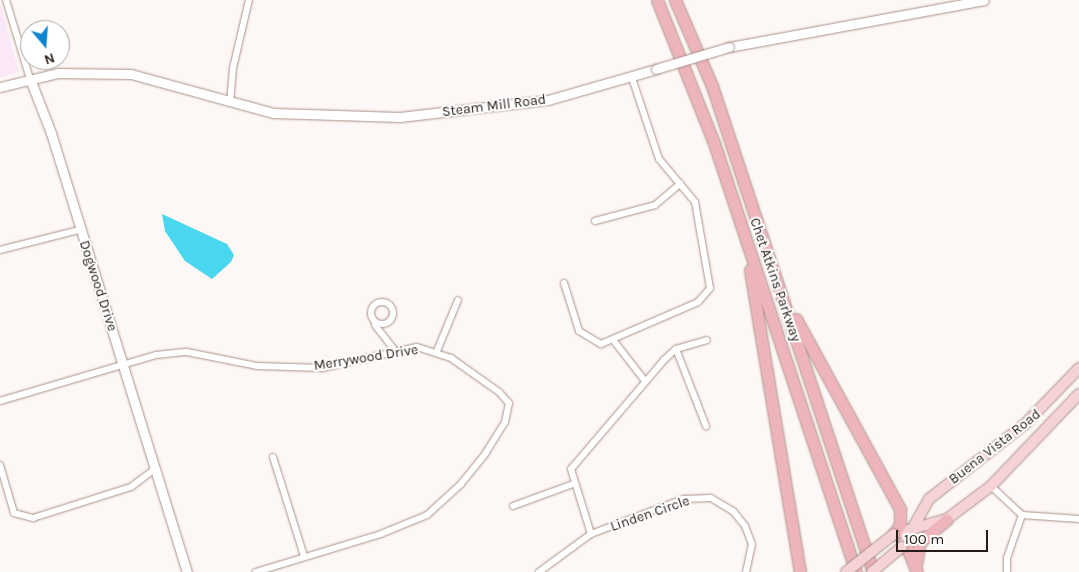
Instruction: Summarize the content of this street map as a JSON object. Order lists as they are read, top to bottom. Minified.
{"streets":{"highway":["Chet Atkins Parkway"],"main road":["Buena Vista Road"],"street":["Steam Mill Road","Dogwood Drive","Merrywood Drive","Linden Circle"]},"crossings":[["Steam Mill Road","Dogwood Drive"],["Chet Atkins Parkway","Buena Vista Road"],["Dogwood Drive","Merrywood Drive"]],"scale_bar":"100 m","north":"bottom"}
